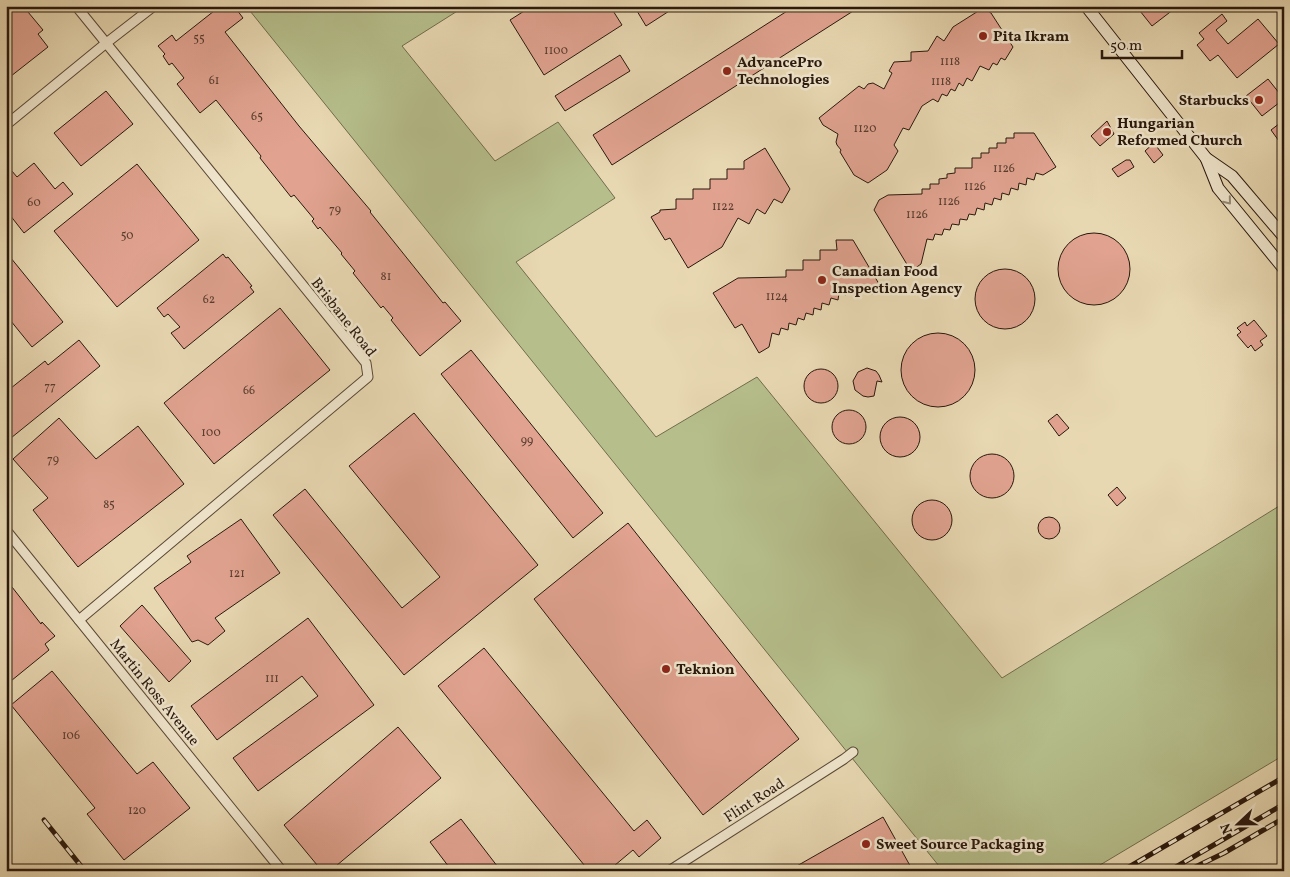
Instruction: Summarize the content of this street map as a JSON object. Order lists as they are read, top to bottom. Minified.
{"streets":{"street":["Brisbane Road","Martin Ross Avenue","Flint Road"]},"crossings":[["Brisbane Road","Martin Ross Avenue"]],"places":["Pita Ikram","AdvancePro Technologies","Starbucks","Hungarian Reformed Church","Canadian Food Inspection Agency","Teknion","Sweet Source Packaging"],"house_numbers":["55","1100","1118","61","1118","65","1120","1126","1126","1126","60","1122","79","1126","50","81","1124","62","77","66","100","99","79","85","121","111","106","120"],"scale_bar":"50 m","north":"left"}
